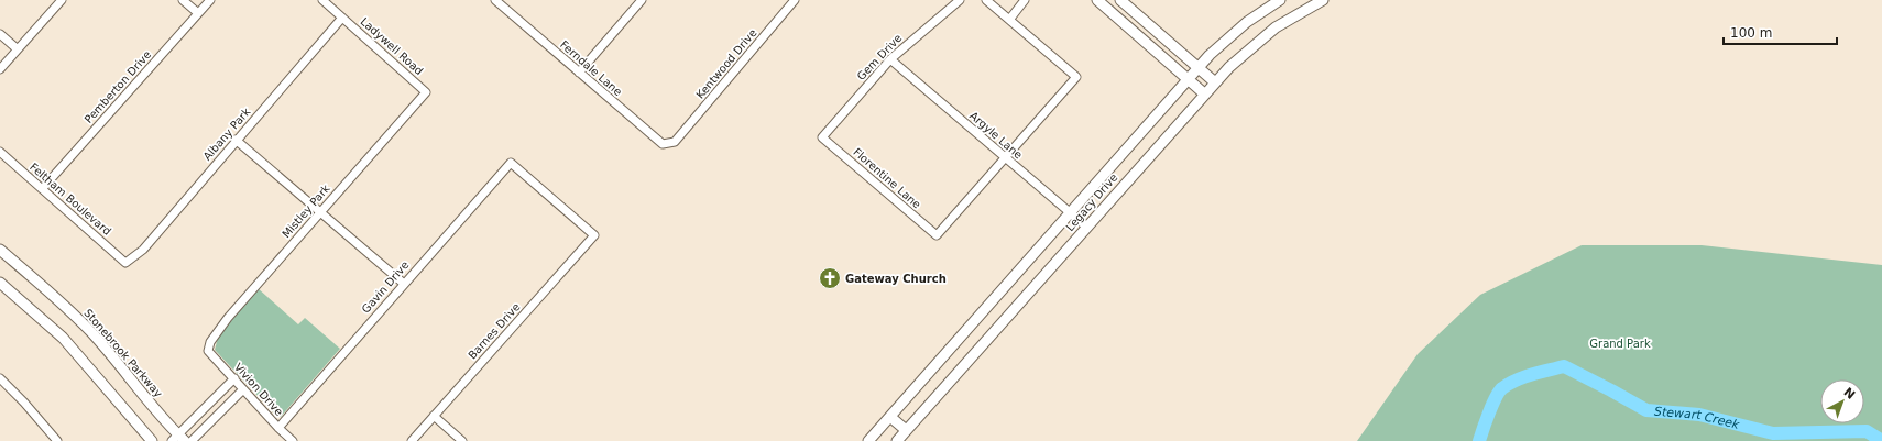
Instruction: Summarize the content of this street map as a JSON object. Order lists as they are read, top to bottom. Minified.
{"streets":{"main road":["Legacy Drive","Stonebrook Parkway"],"street":["Ladywell Road","Gem Drive","Kentwood Drive","Ferndale Lane","Pemberton Drive","Albany Park","Argyle Lane","Florentine Lane","Feltham Boulevard","Mistley Park","Gavin Drive","Barnes Drive","Vivion Drive"]},"crossings":[["Ladywell Road","Albany Park"],["Ladywell Road","Mistley Park"],["Gem Drive","Argyle Lane"],["Gem Drive","Florentine Lane"],["Kentwood Drive","Ferndale Lane"],["Pemberton Drive","Feltham Boulevard"],["Albany Park","Feltham Boulevard"],["Argyle Lane","Florentine Lane"],["Argyle Lane","Legacy Drive"],["Mistley Park","Vivion Drive"],["Gavin Drive","Barnes Drive"],["Gavin Drive","Vivion Drive"]],"water":["Stewart Creek"],"parks":["Grand Park"],"places":{"church":["Gateway Church"]},"scale_bar":"100 m","north":"top right"}
